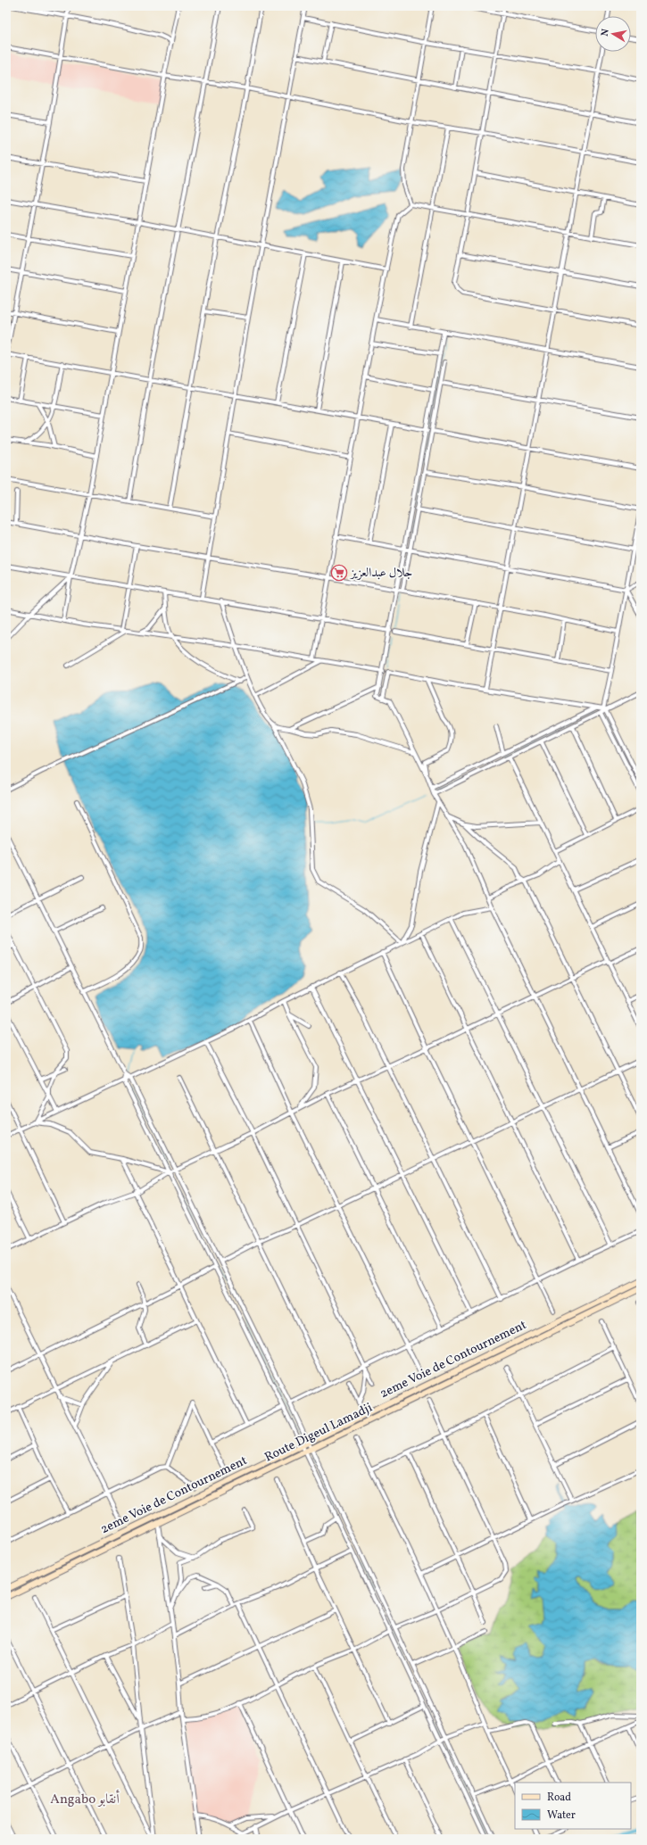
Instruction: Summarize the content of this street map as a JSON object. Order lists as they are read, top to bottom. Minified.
{"streets":{"main road":["2eme Voie de Contournement","Route Digeul Lamadji"]},"districts":["Angabo أنقابو"],"places":{"supermarket":["جلال عبدالعزيز"]},"legend":["Road","Water"],"north":"left"}
